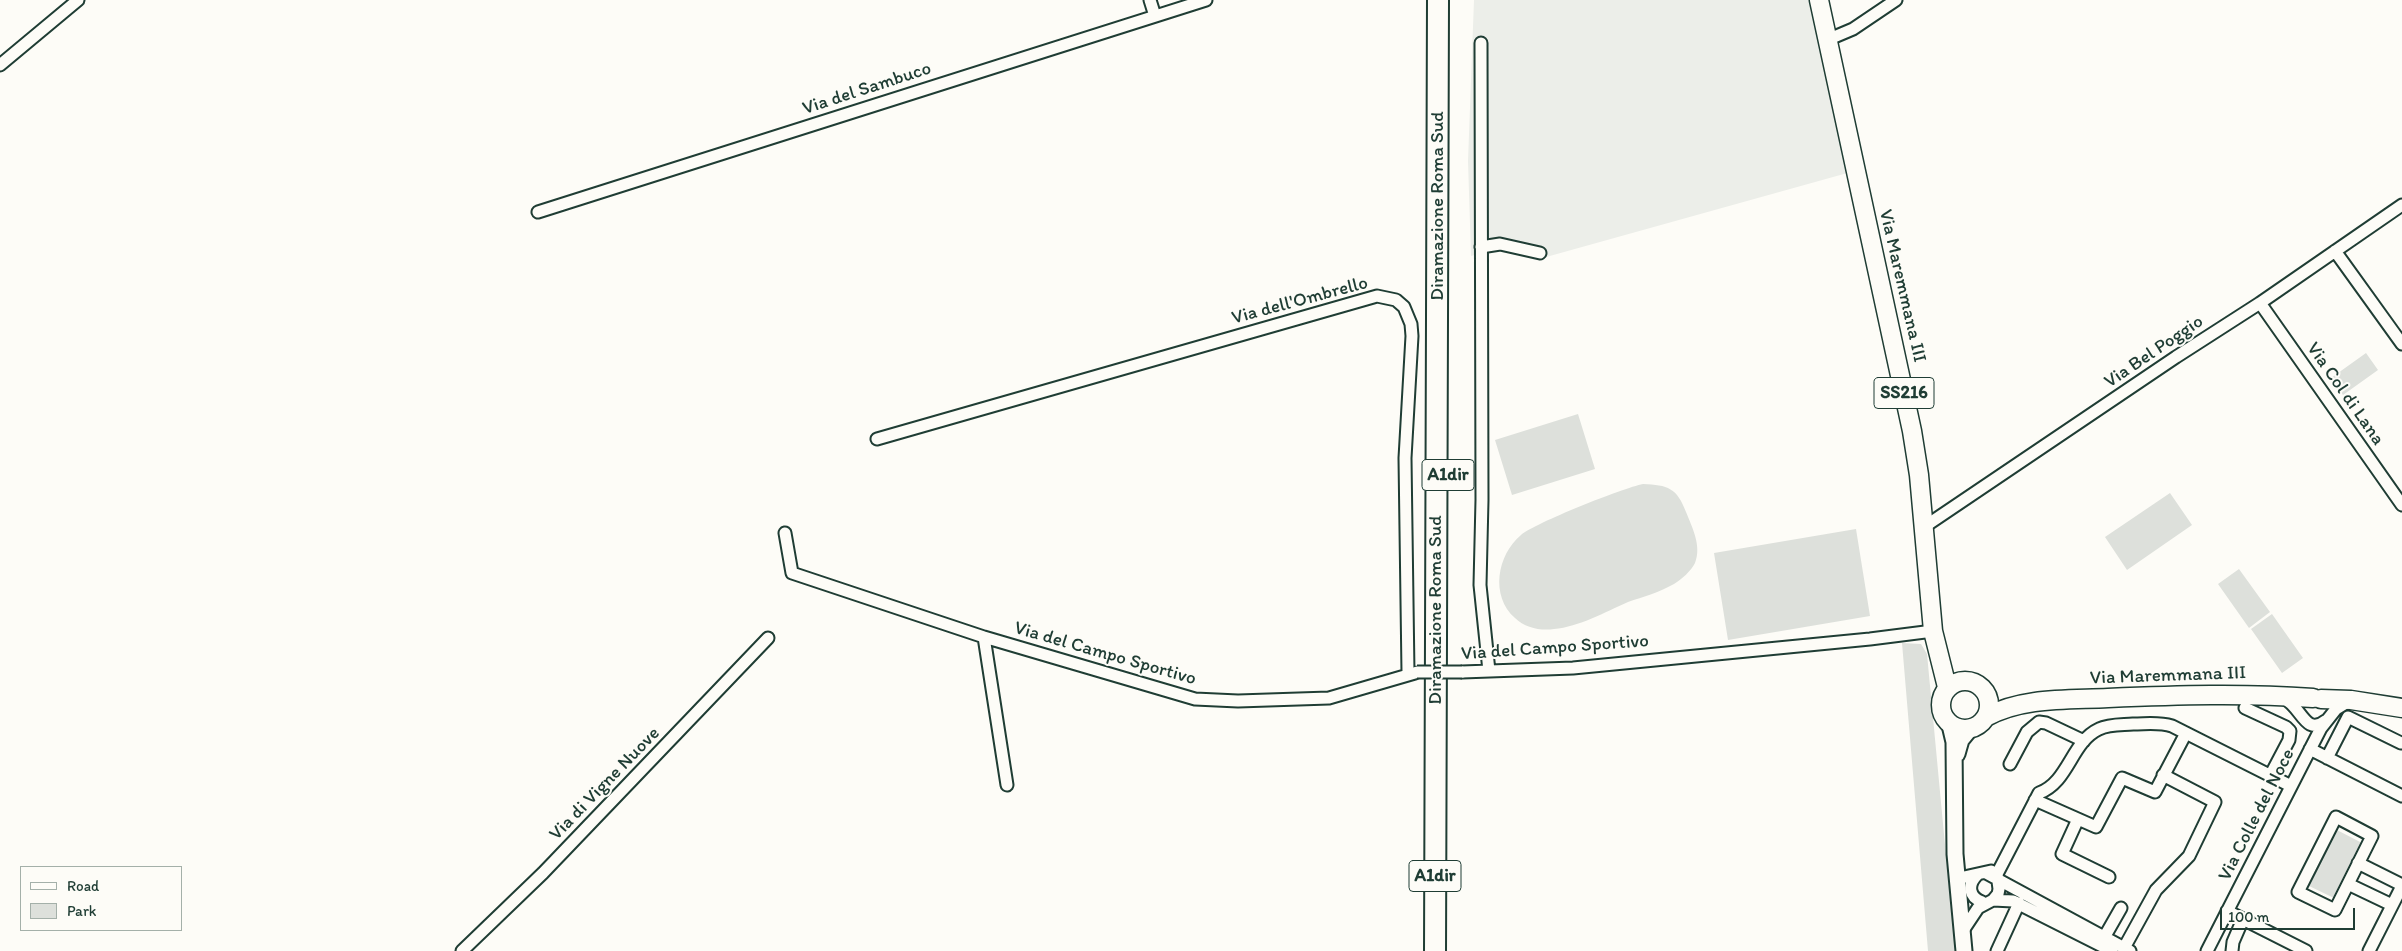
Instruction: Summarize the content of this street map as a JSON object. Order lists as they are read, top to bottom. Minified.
{"streets":{"highway":["Diramazione Roma Sud","A1dir"],"main road":["Via Maremmana III","SS216"],"street":["Via del Sambuco","Via dell'Ombrello","Via Bel Poggio","Via Col di Lana","Via del Campo Sportivo","Via di Vigne Nuove","Via Colle del Noce"]},"crossings":[["Via Maremmana III","Via Bel Poggio"],["Via Maremmana III","Via del Campo Sportivo"],["Via Maremmana III","Via Colle del Noce"],["Via dell'Ombrello","Via del Campo Sportivo"],["Via Bel Poggio","Via Col di Lana"]],"legend":["Road","Park"],"scale_bar":"100 m"}
